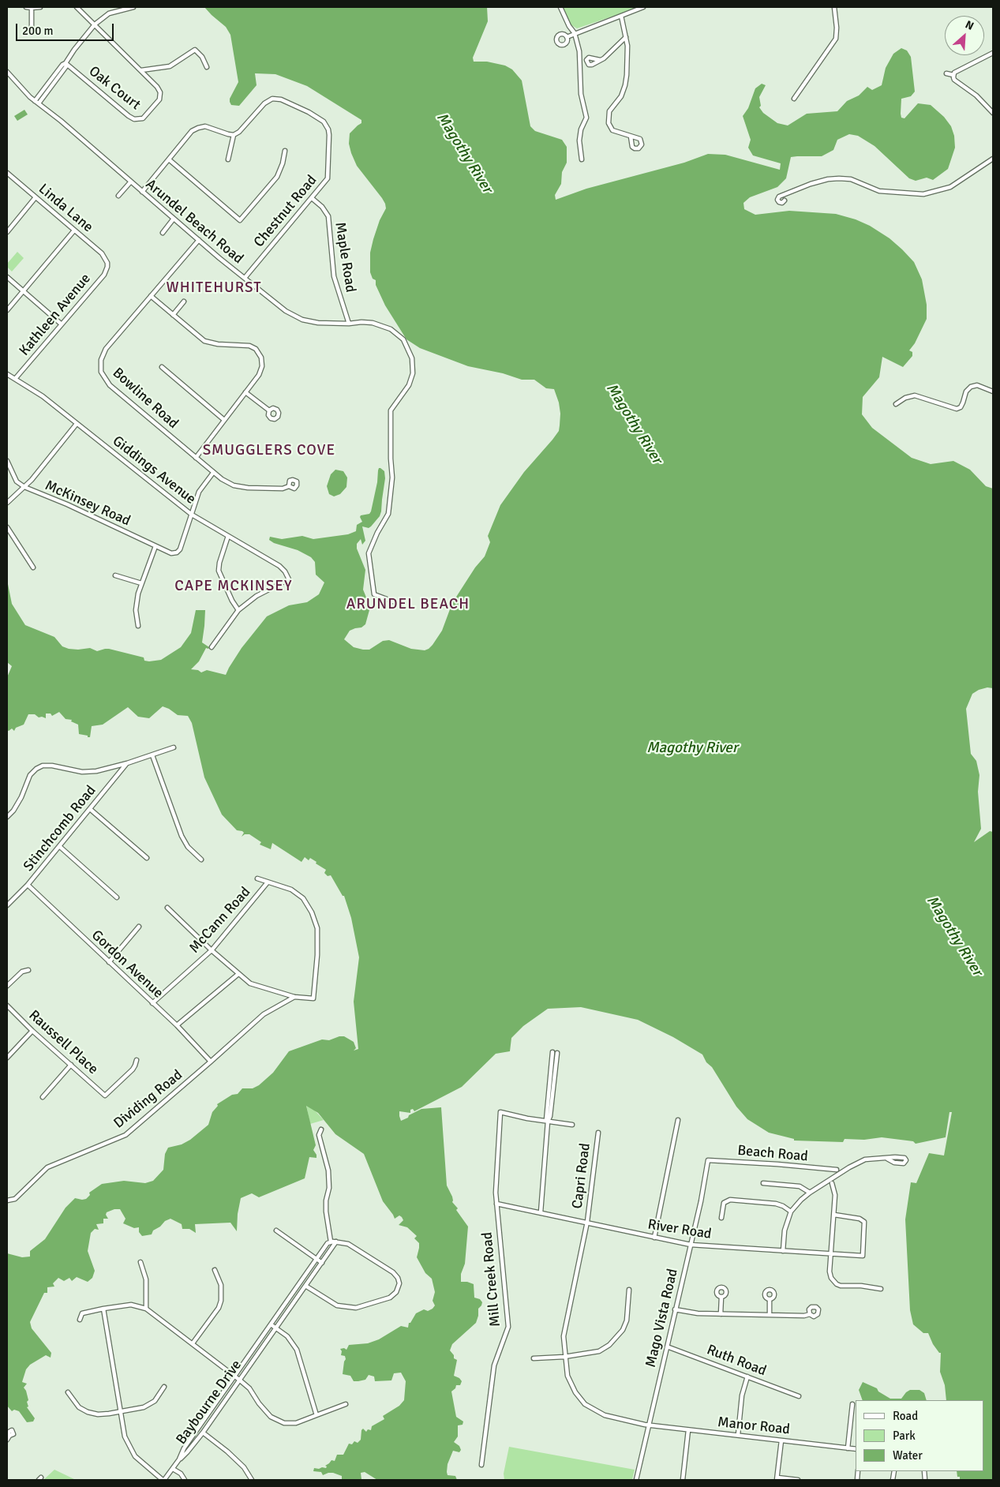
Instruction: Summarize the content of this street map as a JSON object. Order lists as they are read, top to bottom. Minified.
{"streets":{"street":["Oak Court","Linda Lane","Chestnut Road","Arundel Beach Road","Maple Road","Kathleen Avenue","Bowline Road","Giddings Avenue","McKinsey Road","Stinchcomb Road","McCann Road","Gordon Avenue","Raussell Place","Dividing Road","Beach Road","Capri Road","River Road","Mill Creek Road","Mago Vista Road","Ruth Road","Baybourne Drive","Manor Road"]},"crossings":[["Linda Lane","Kathleen Avenue"],["Chestnut Road","Arundel Beach Road"],["Chestnut Road","Maple Road"],["Arundel Beach Road","Maple Road"],["Arundel Beach Road","Bowline Road"],["Kathleen Avenue","Giddings Avenue"],["Giddings Avenue","McKinsey Road"],["Stinchcomb Road","Gordon Avenue"],["McCann Road","Gordon Avenue"],["Gordon Avenue","Dividing Road"],["Beach Road","Mago Vista Road"],["Capri Road","River Road"],["Capri Road","Manor Road"],["River Road","Mill Creek Road"],["River Road","Mago Vista Road"],["Mago Vista Road","Ruth Road"],["Mago Vista Road","Manor Road"]],"districts":["WHITEHURST","SMUGGLERS COVE","CAPE MCKINSEY","ARUNDEL BEACH"],"water":["Magothy River"],"legend":["Road","Park","Water"],"scale_bar":"200 m","north":"top right"}
